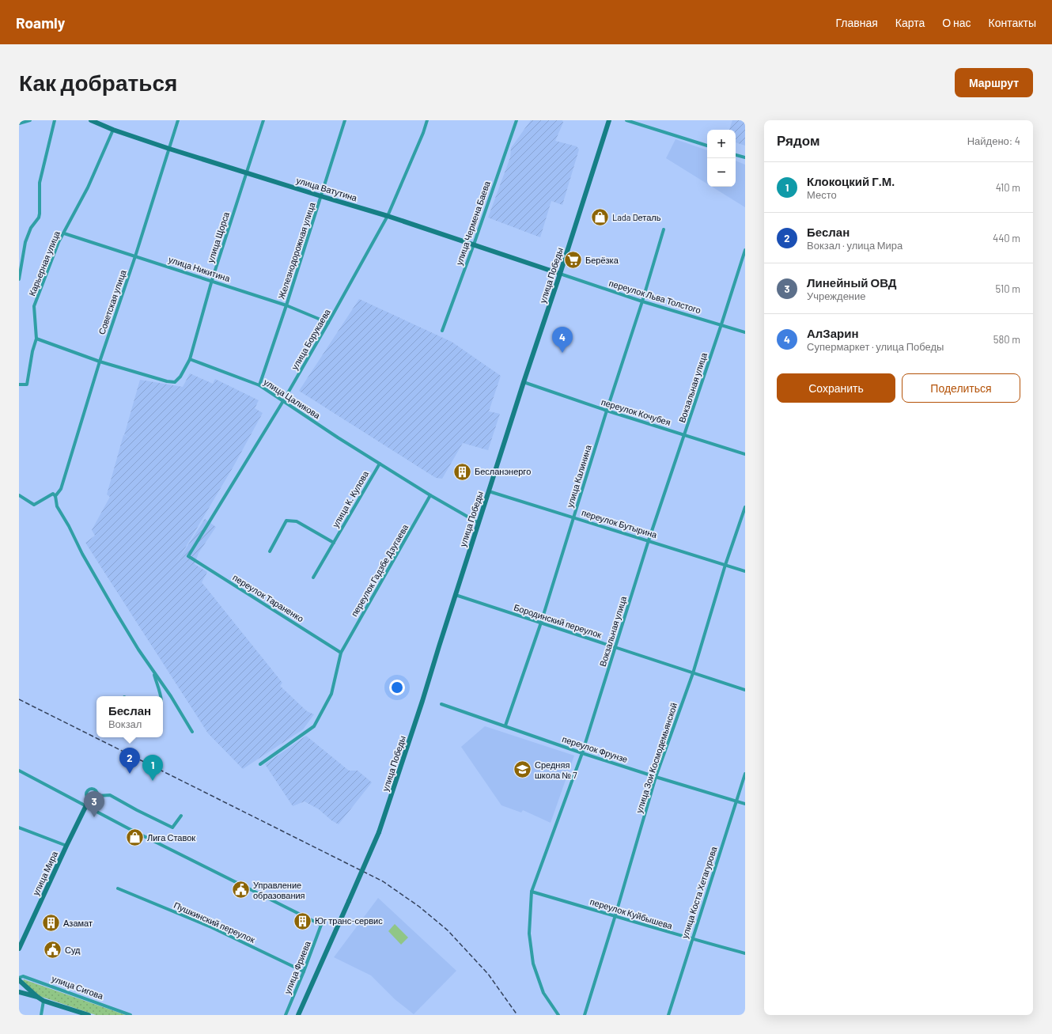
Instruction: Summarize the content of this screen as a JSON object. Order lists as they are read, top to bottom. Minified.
{"streets":{"main road":["улица Ватутина","улица Победы","улица Мира"],"street":["улица Чермена Баева","улица Щорса","Железнодорожная улица","Карьерная улица","улица Никитина","переулок Льва Толстого","Советская улица","улица Борукаева","Вокзальная улица","улица Цаликова","переулок Кочубея","улица Калинина","улица К. Кулова","переулок Бутырина","переулок Гадзбе Дзугаева","переулок Тараненко","Бородинский переулок","переулок Фрунзе","улица Зои Космодемьянской","улица Коста Хетагурова","переулок Куйбышева","Пушкинский переулок","улица Фриева","улица Сигова"]},"crossings":[["улица Ватутина","улица Чермена Баева"],["улица Ватутина","улица Щорса"],["улица Ватутина","Железнодорожная улица"],["улица Ватутина","Карьерная улица"],["улица Ватутина","улица Победы"],["улица Ватутина","переулок Льва Толстого"],["улица Ватутина","Советская улица"],["улица Ватутина","улица Борукаева"],["улица Щорса","улица Никитина"],["улица Щорса","улица Цаликова"],["Железнодорожная улица","улица Никитина"],["Железнодорожная улица","улица Цаликова"],["Карьерная улица","улица Никитина"],["улица Никитина","Советская улица"],["улица Никитина","улица Борукаева"],["улица Победы","переулок Льва Толстого"],["улица Победы","улица Цаликова"],["улица Победы","переулок Кочубея"],["улица Победы","переулок Бутырина"],["улица Победы","Бородинский переулок"],["переулок Льва Толстого","Вокзальная улица"],["переулок Льва Толстого","улица Калинина"],["улица Борукаева","улица Цаликова"],["улица Борукаева","переулок Тараненко"],["Вокзальная улица","переулок Кочубея"],["Вокзальная улица","переулок Бутырина"],["Вокзальная улица","Бородинский переулок"],["Вокзальная улица","переулок Фрунзе"],["Вокзальная улица","переулок Куйбышева"],["улица Цаликова","улица К. Кулова"],["улица Цаликова","переулок Гадзбе Дзугаева"],["переулок Кочубея","улица Калинина"],["улица Калинина","переулок Бутырина"],["улица Калинина","Бородинский переулок"],["улица Калинина","переулок Фрунзе"],["переулок Бутырина","улица Зои Космодемьянской"],["переулок Гадзбе Дзугаева","переулок Тараненко"],["Бородинский переулок","улица Зои Космодемьянской"],["переулок Фрунзе","улица Зои Космодемьянской"],["переулок Фрунзе","улица Коста Хетагурова"],["улица Зои Космодемьянской","переулок Куйбышева"],["улица Мира","улица Фриева"],["улица Коста Хетагурова","переулок Куйбышева"],["Пушкинский переулок","улица Фриева"]],"places":{"shop":["Lada Dеталь","Лига Ставок"],"supermarket":["Берёзка"],"building":["Бесланэнерго","Юг транс-сервис","Азамат"],"school or university":["Средняя школа № 7"],"public building":["Управление образования","Суд"]},"page":{"header":"Roamly","nav":["Главная","Карта","О нас","Контакты"],"buttons":["Маршрут",["Сохранить","Поделиться"]],"title":"Как добраться","heading":["Рядом","Найдено: 4"],"map_buttons":["+","−"],"list":[{"mark":"1","name":"Клокоцкий Г.М.","note":"Место","value":"410 m"},{"mark":"2","name":"Беслан","note":"Вокзал · улица Мира","value":"440 m"},{"mark":"3","name":"Линейный ОВД","note":"Учреждение","value":"510 m"},{"mark":"4","name":"АлЗарин","note":"Супермаркет · улица Победы","value":"580 m"}],"pins":["4","2","1","3"],"popup":["Беслан","Вокзал"]}}
